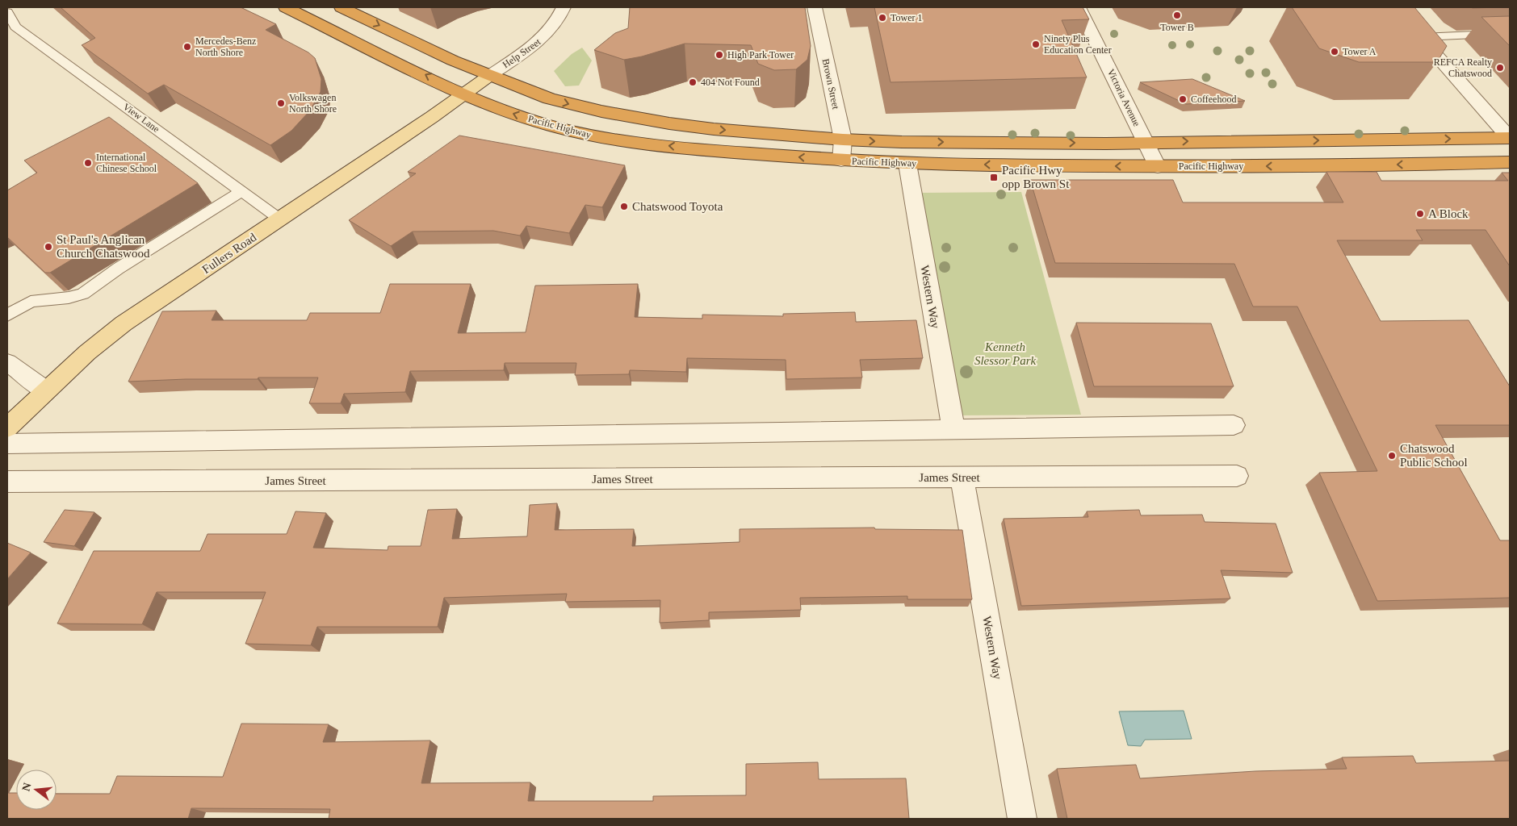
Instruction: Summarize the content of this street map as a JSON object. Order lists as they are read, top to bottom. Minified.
{"streets":{"highway":["Pacific Highway"],"main road":["Fullers Road"],"street":["Help Street","Brown Street","Victoria Avenue","Western Way","James Street"],"lane":["View Lane"]},"crossings":[["Help Street","Pacific Highway"],["Help Street","Fullers Road"],["Brown Street","Pacific Highway"],["Victoria Avenue","Pacific Highway"],["View Lane","Fullers Road"],["Pacific Highway","Fullers Road"],["Pacific Highway","Western Way"],["Western Way","James Street"]],"parks":["Kenneth Slessor Park"],"places":{"other":["Tower B","Tower 1","Ninety Plus Education Center","Mercedes-Benz North Shore","Tower A","High Park Tower","REFCA Realty Chatswood","404 Not Found","Coffeehood","Volkswagen North Shore","International Chinese School","Chatswood Toyota","A Block","St Paul's Anglican Church Chatswood","Chatswood Public School"],"transit":["Pacific Hwy opp Brown St"]},"north":"left"}
